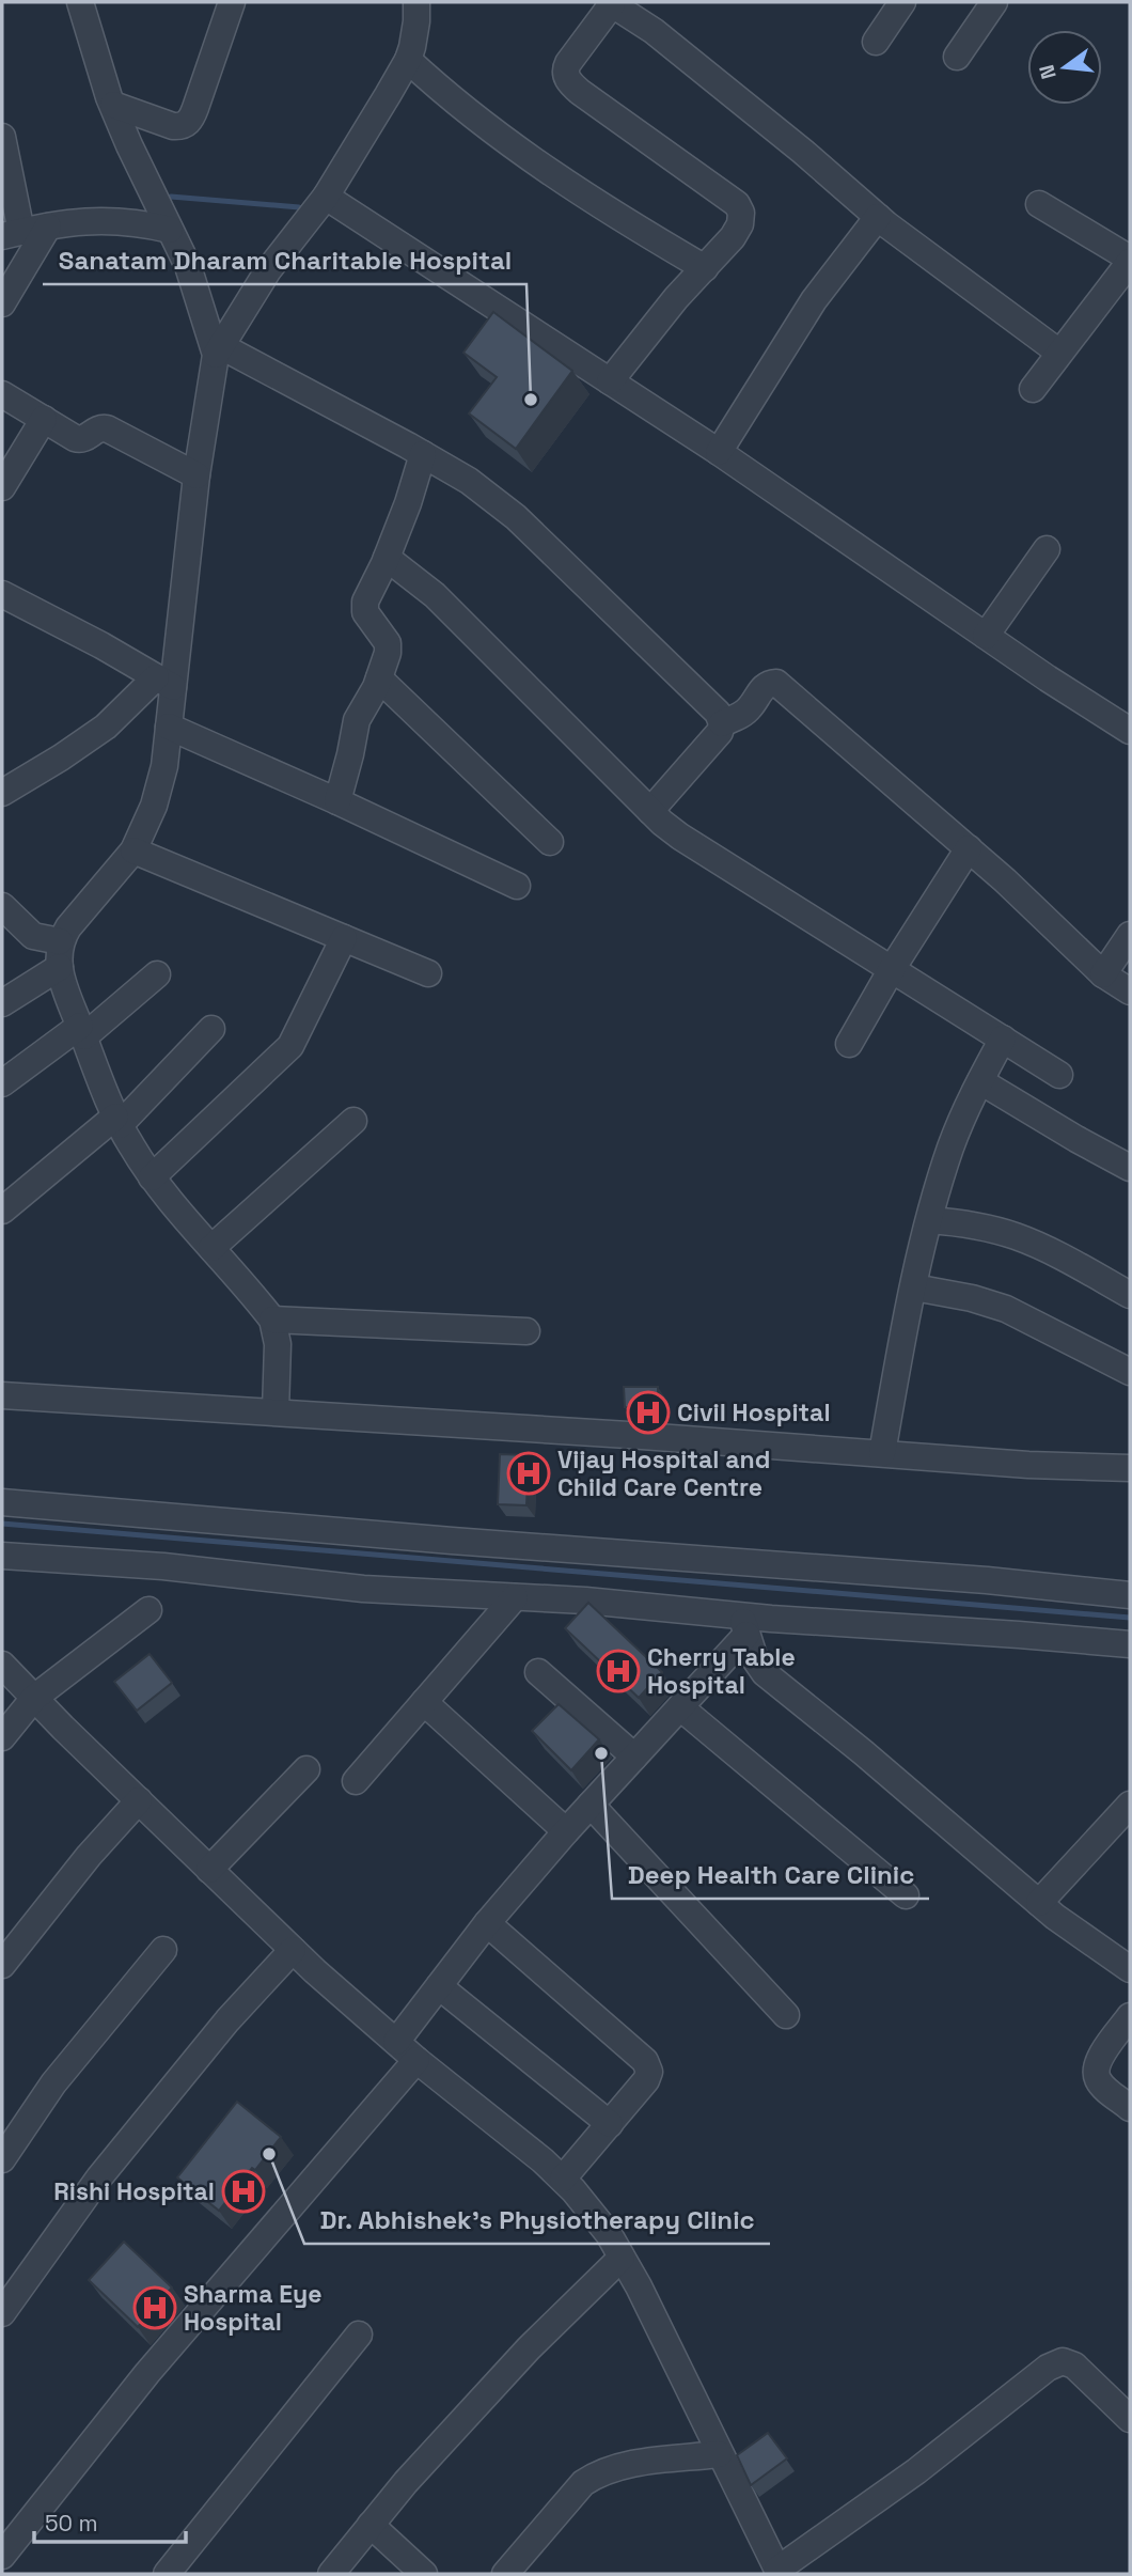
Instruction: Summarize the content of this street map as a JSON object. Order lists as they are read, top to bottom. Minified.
{"places":{"other":["Sanatam Dharam Charitable Hospital","Deep Health Care Clinic","Dr. Abhishek's Physiotherapy Clinic"],"hospital":["Civil Hospital","Vijay Hospital and Child Care Centre","Cherry Table Hospital","Rishi Hospital","Sharma Eye Hospital"]},"scale_bar":"50 m","north":"left"}
